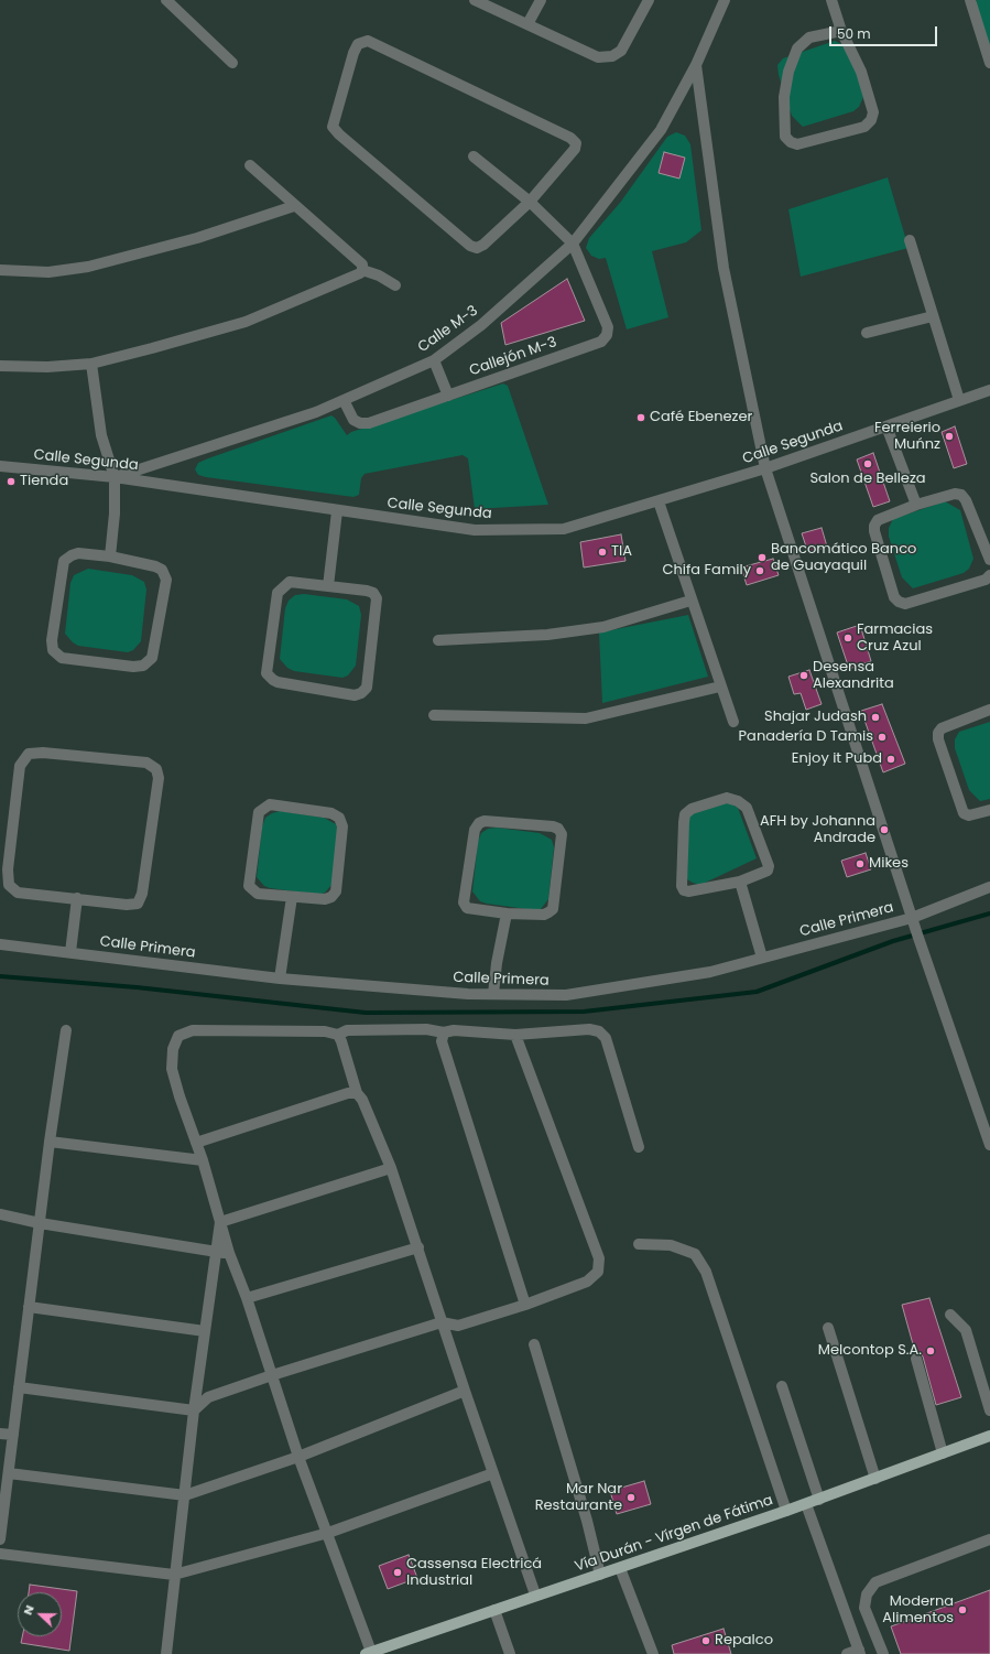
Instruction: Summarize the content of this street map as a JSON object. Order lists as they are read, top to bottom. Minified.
{"streets":{"main road":["Vía Durán - Vírgen de Fátima"],"street":["Calle M-3","Callejón M-3","Calle Segunda","Calle Primera"]},"crossings":[["Calle M-3","Callejón M-3"],["Calle M-3","Calle Segunda"]],"places":["Café Ebenezer","Ferreierio Muńnz","Salon de Belleza","Tienda","TIA","Bancomático Banco de Guayaquil","Chifa Family","Farmacias Cruz Azul","Desensa Alexandrita","Shajar Judash","Panadería D Tamis","Enjoy it Pubd","AFH by Johanna Andrade","Mikes","Melcontop S.A.","Mar Nar Restaurante","Cassensa Electricá Industrial","Moderna Alimentos","Repalco"],"scale_bar":"50 m","north":"left"}
